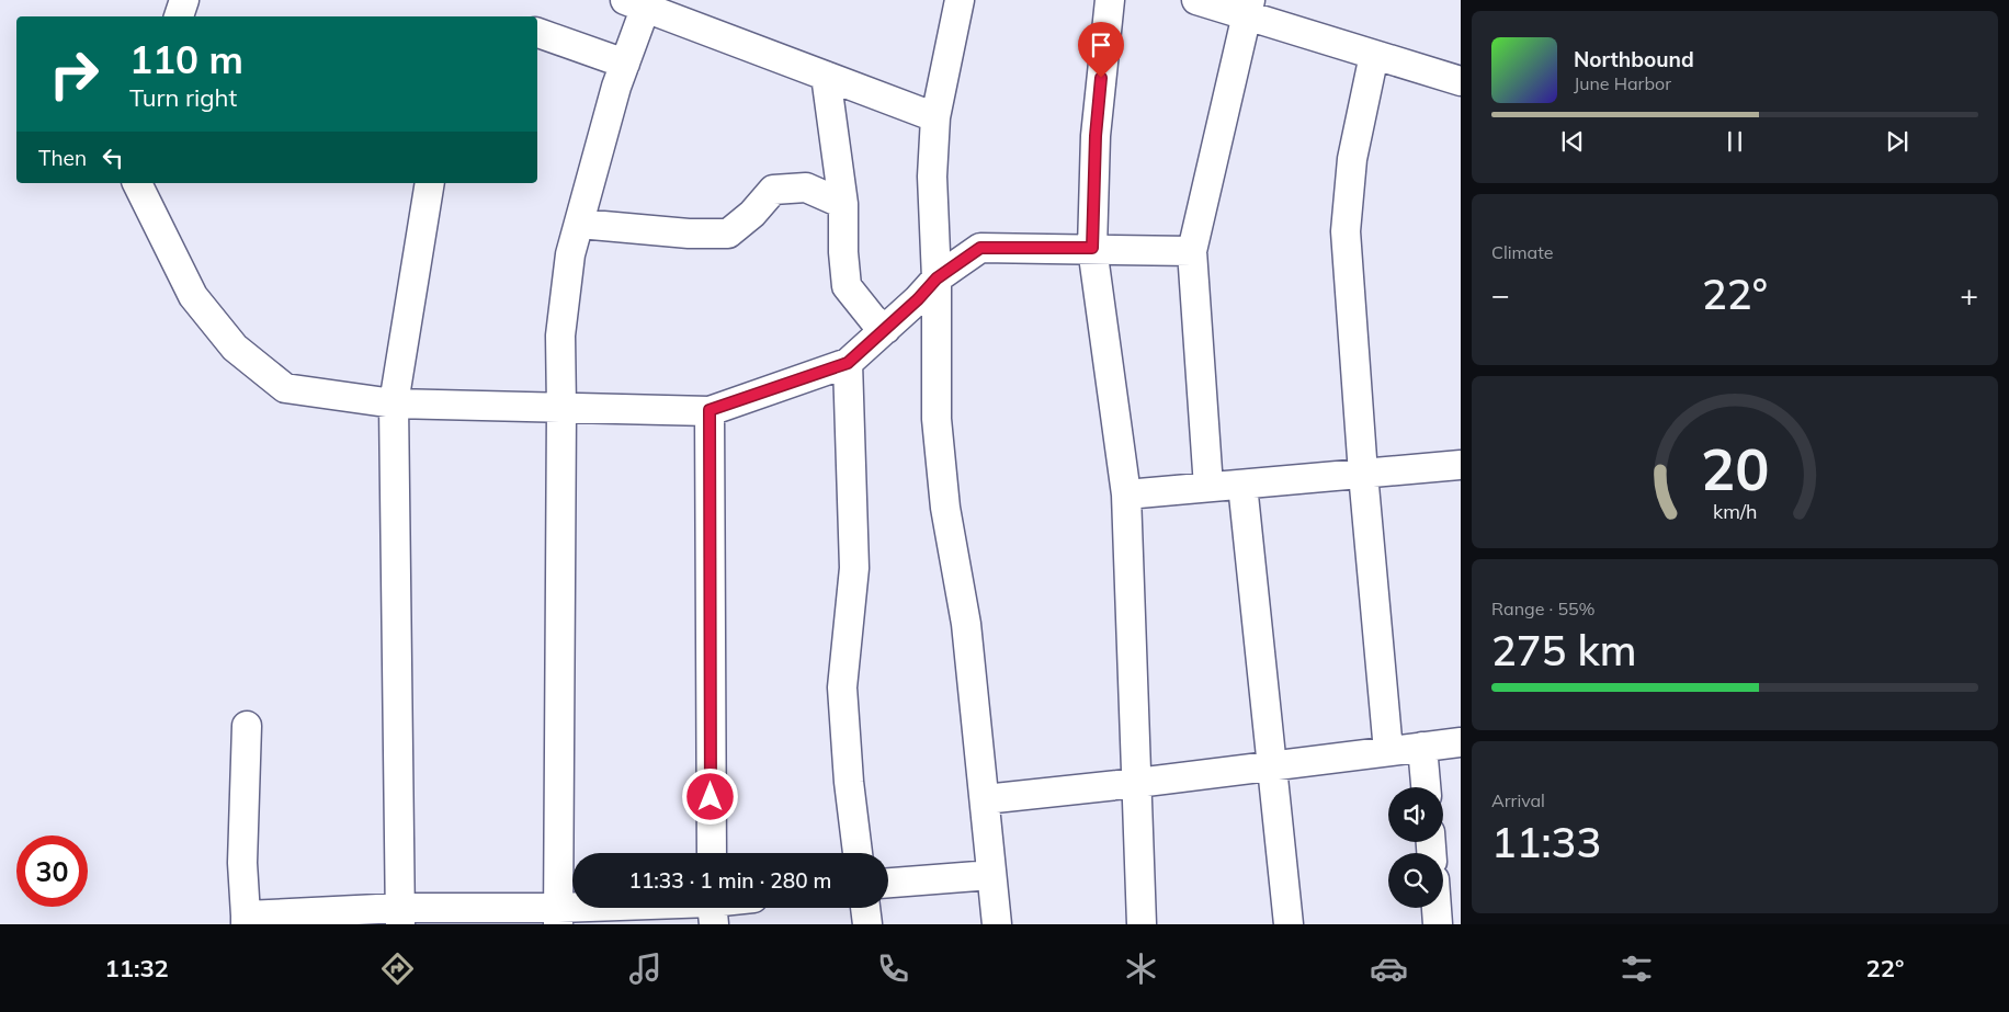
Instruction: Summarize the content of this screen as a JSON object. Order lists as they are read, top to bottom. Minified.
{"page":{"turn":["110 m","Turn right"],"song":["Northbound","June Harbor"],"then":"Then","tile":["Climate",["Range · 55%","275 km"],["Arrival","11:33"]],"heat":["−","22°","+"],"limit":"30","trip":"11:33 · 1 min · 280 m","tabs":["11:32","22°"],"gauge":["20","km/h"]}}
